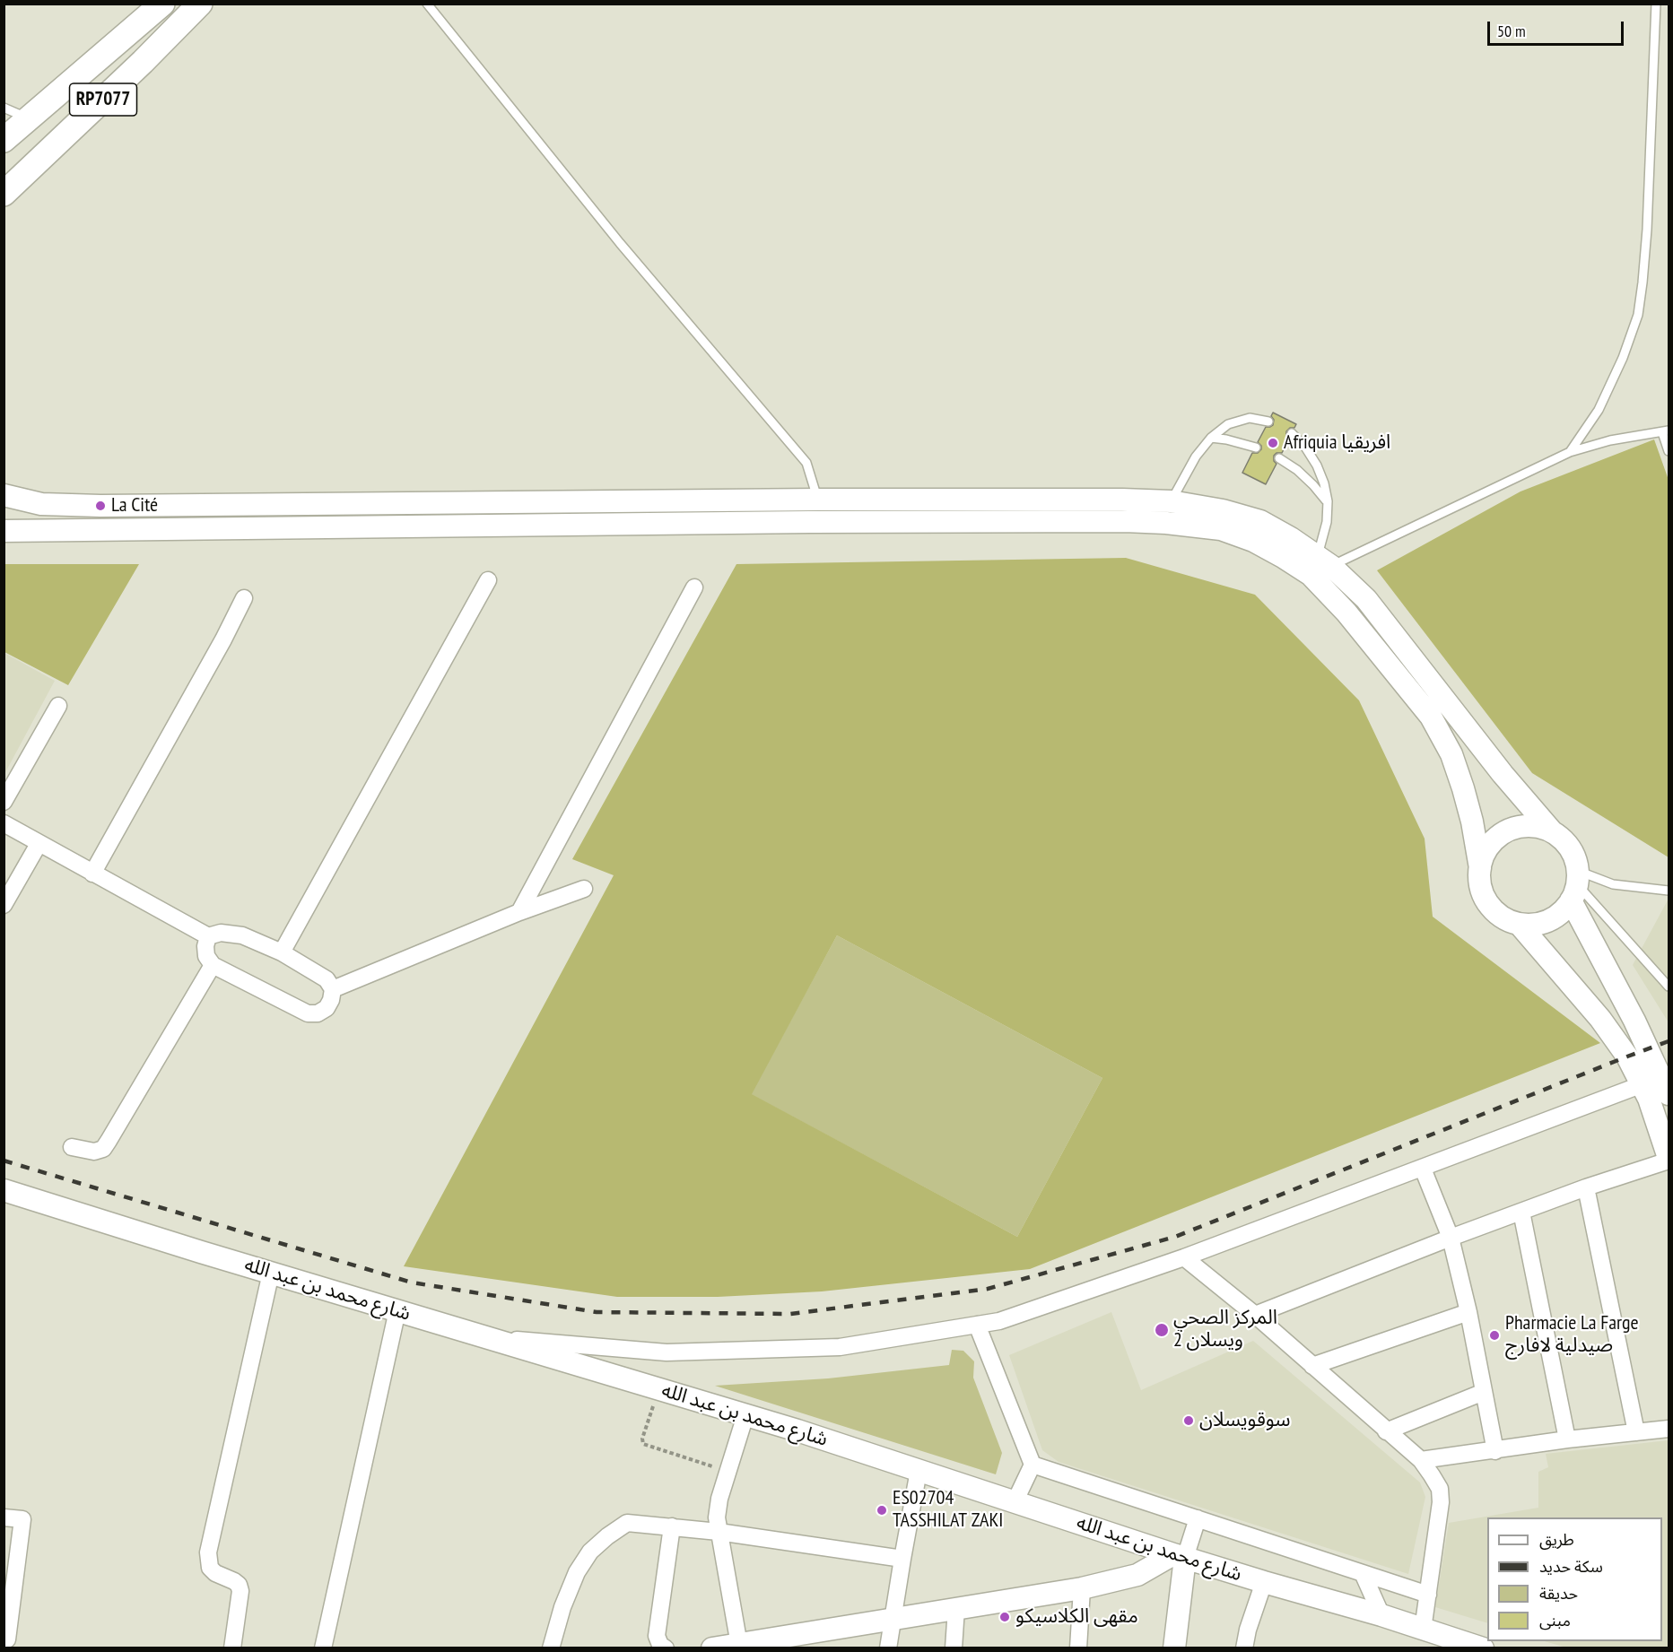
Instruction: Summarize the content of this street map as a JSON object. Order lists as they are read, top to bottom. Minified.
{"streets":{"main road":["RP7077"],"street":["شارع محمد بن عبد الله"]},"places":["Afriquia افريقيا","La Cité","المركز الصحي ويسلان 2","Pharmacie La Farge صيدلية لافارج","سوقويسلان","ES02704 TASSHILAT ZAKI","مقهى الكلاسيكو"],"legend":["طريق","سكة حديد","حديقة","مبنى"],"scale_bar":"50 m"}
